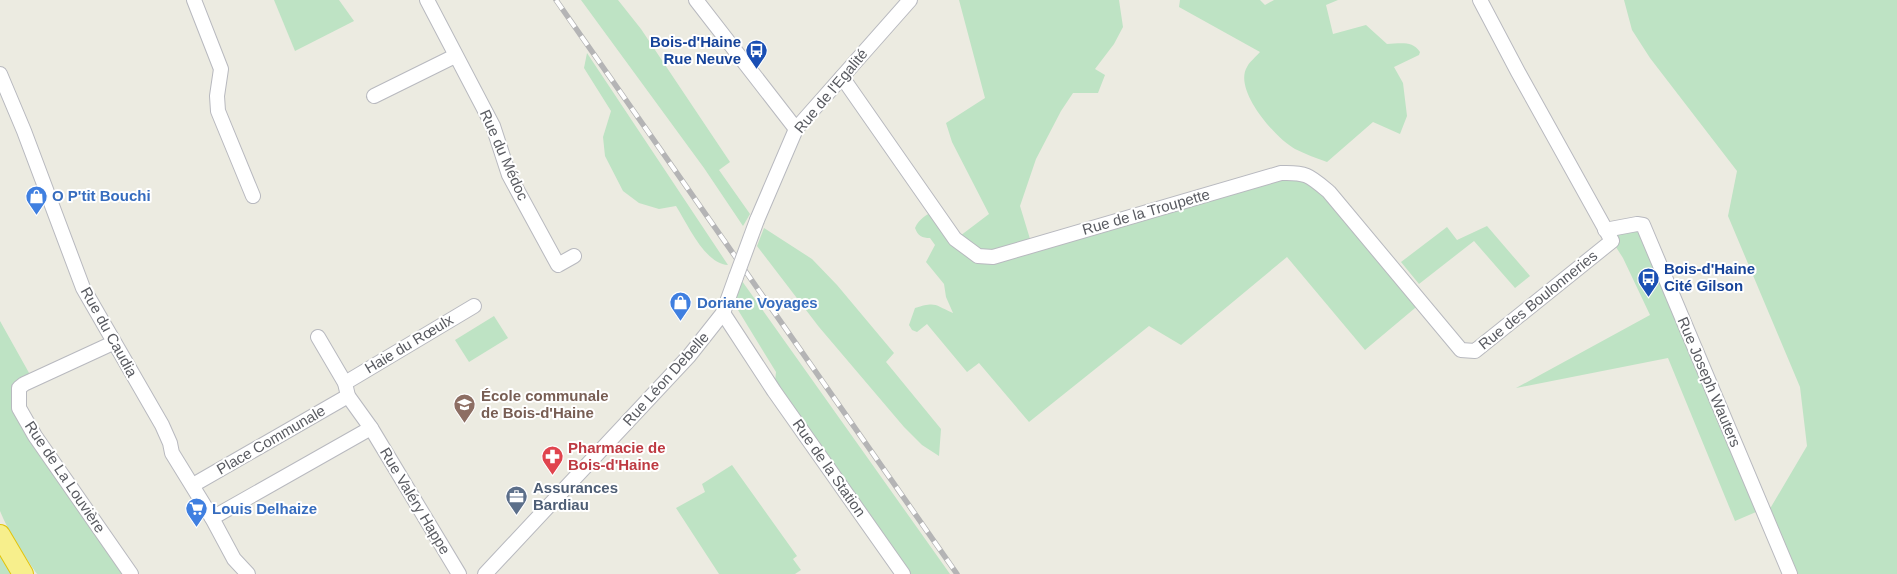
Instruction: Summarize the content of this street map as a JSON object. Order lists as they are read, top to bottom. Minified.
{"streets":{"street":["Rue de l'Egalité","Rue du Médoc","Rue de la Troupette","Rue des Boulonneries","Rue du Caudia","Haie du Rœulx","Rue Léon Debelle","Rue Joseph Wauters","Place Communale","Rue de la Station","Rue de La Louvière","Rue Valéry Happe"]},"crossings":[["Rue de l'Egalité","Rue de la Troupette"],["Rue de l'Egalité","Rue Léon Debelle"],["Rue de la Troupette","Rue des Boulonneries"],["Rue des Boulonneries","Rue Joseph Wauters"],["Rue du Caudia","Place Communale"],["Rue du Caudia","Rue de La Louvière"],["Haie du Rœulx","Place Communale"],["Rue Léon Debelle","Rue de la Station"]],"places":{"bus stop":["Bois-d'Haine Rue Neuve","Bois-d'Haine Cité Gilson"],"shop":["O P'tit Bouchi","Doriane Voyages"],"school or university":["École communale de Bois-d'Haine"],"pharmacy":["Pharmacie de Bois-d'Haine"],"office":["Assurances Bardiau"],"supermarket":["Louis Delhaize"]}}
